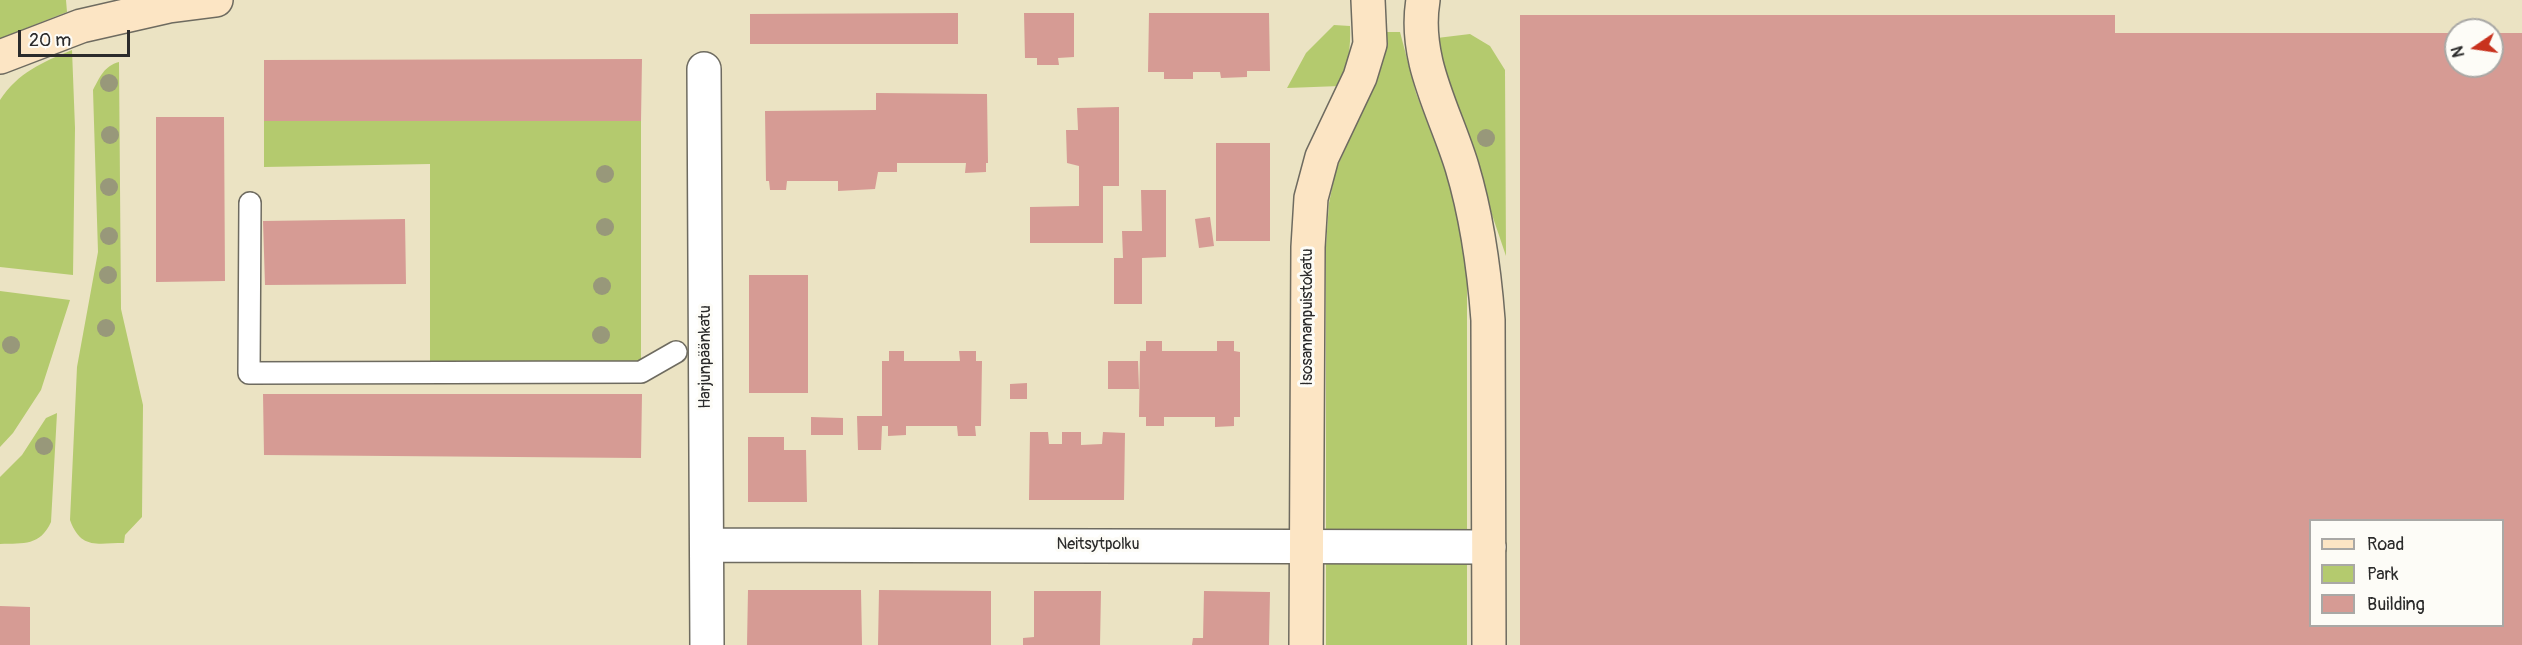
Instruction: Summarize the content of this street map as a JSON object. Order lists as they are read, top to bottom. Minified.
{"streets":{"street":["Isosannanpuistokatu","Harjunpäänkatu","Neitsytpolku"]},"crossings":[["Isosannanpuistokatu","Neitsytpolku"],["Harjunpäänkatu","Neitsytpolku"]],"legend":["Road","Park","Building"],"scale_bar":"20 m","north":"left"}
